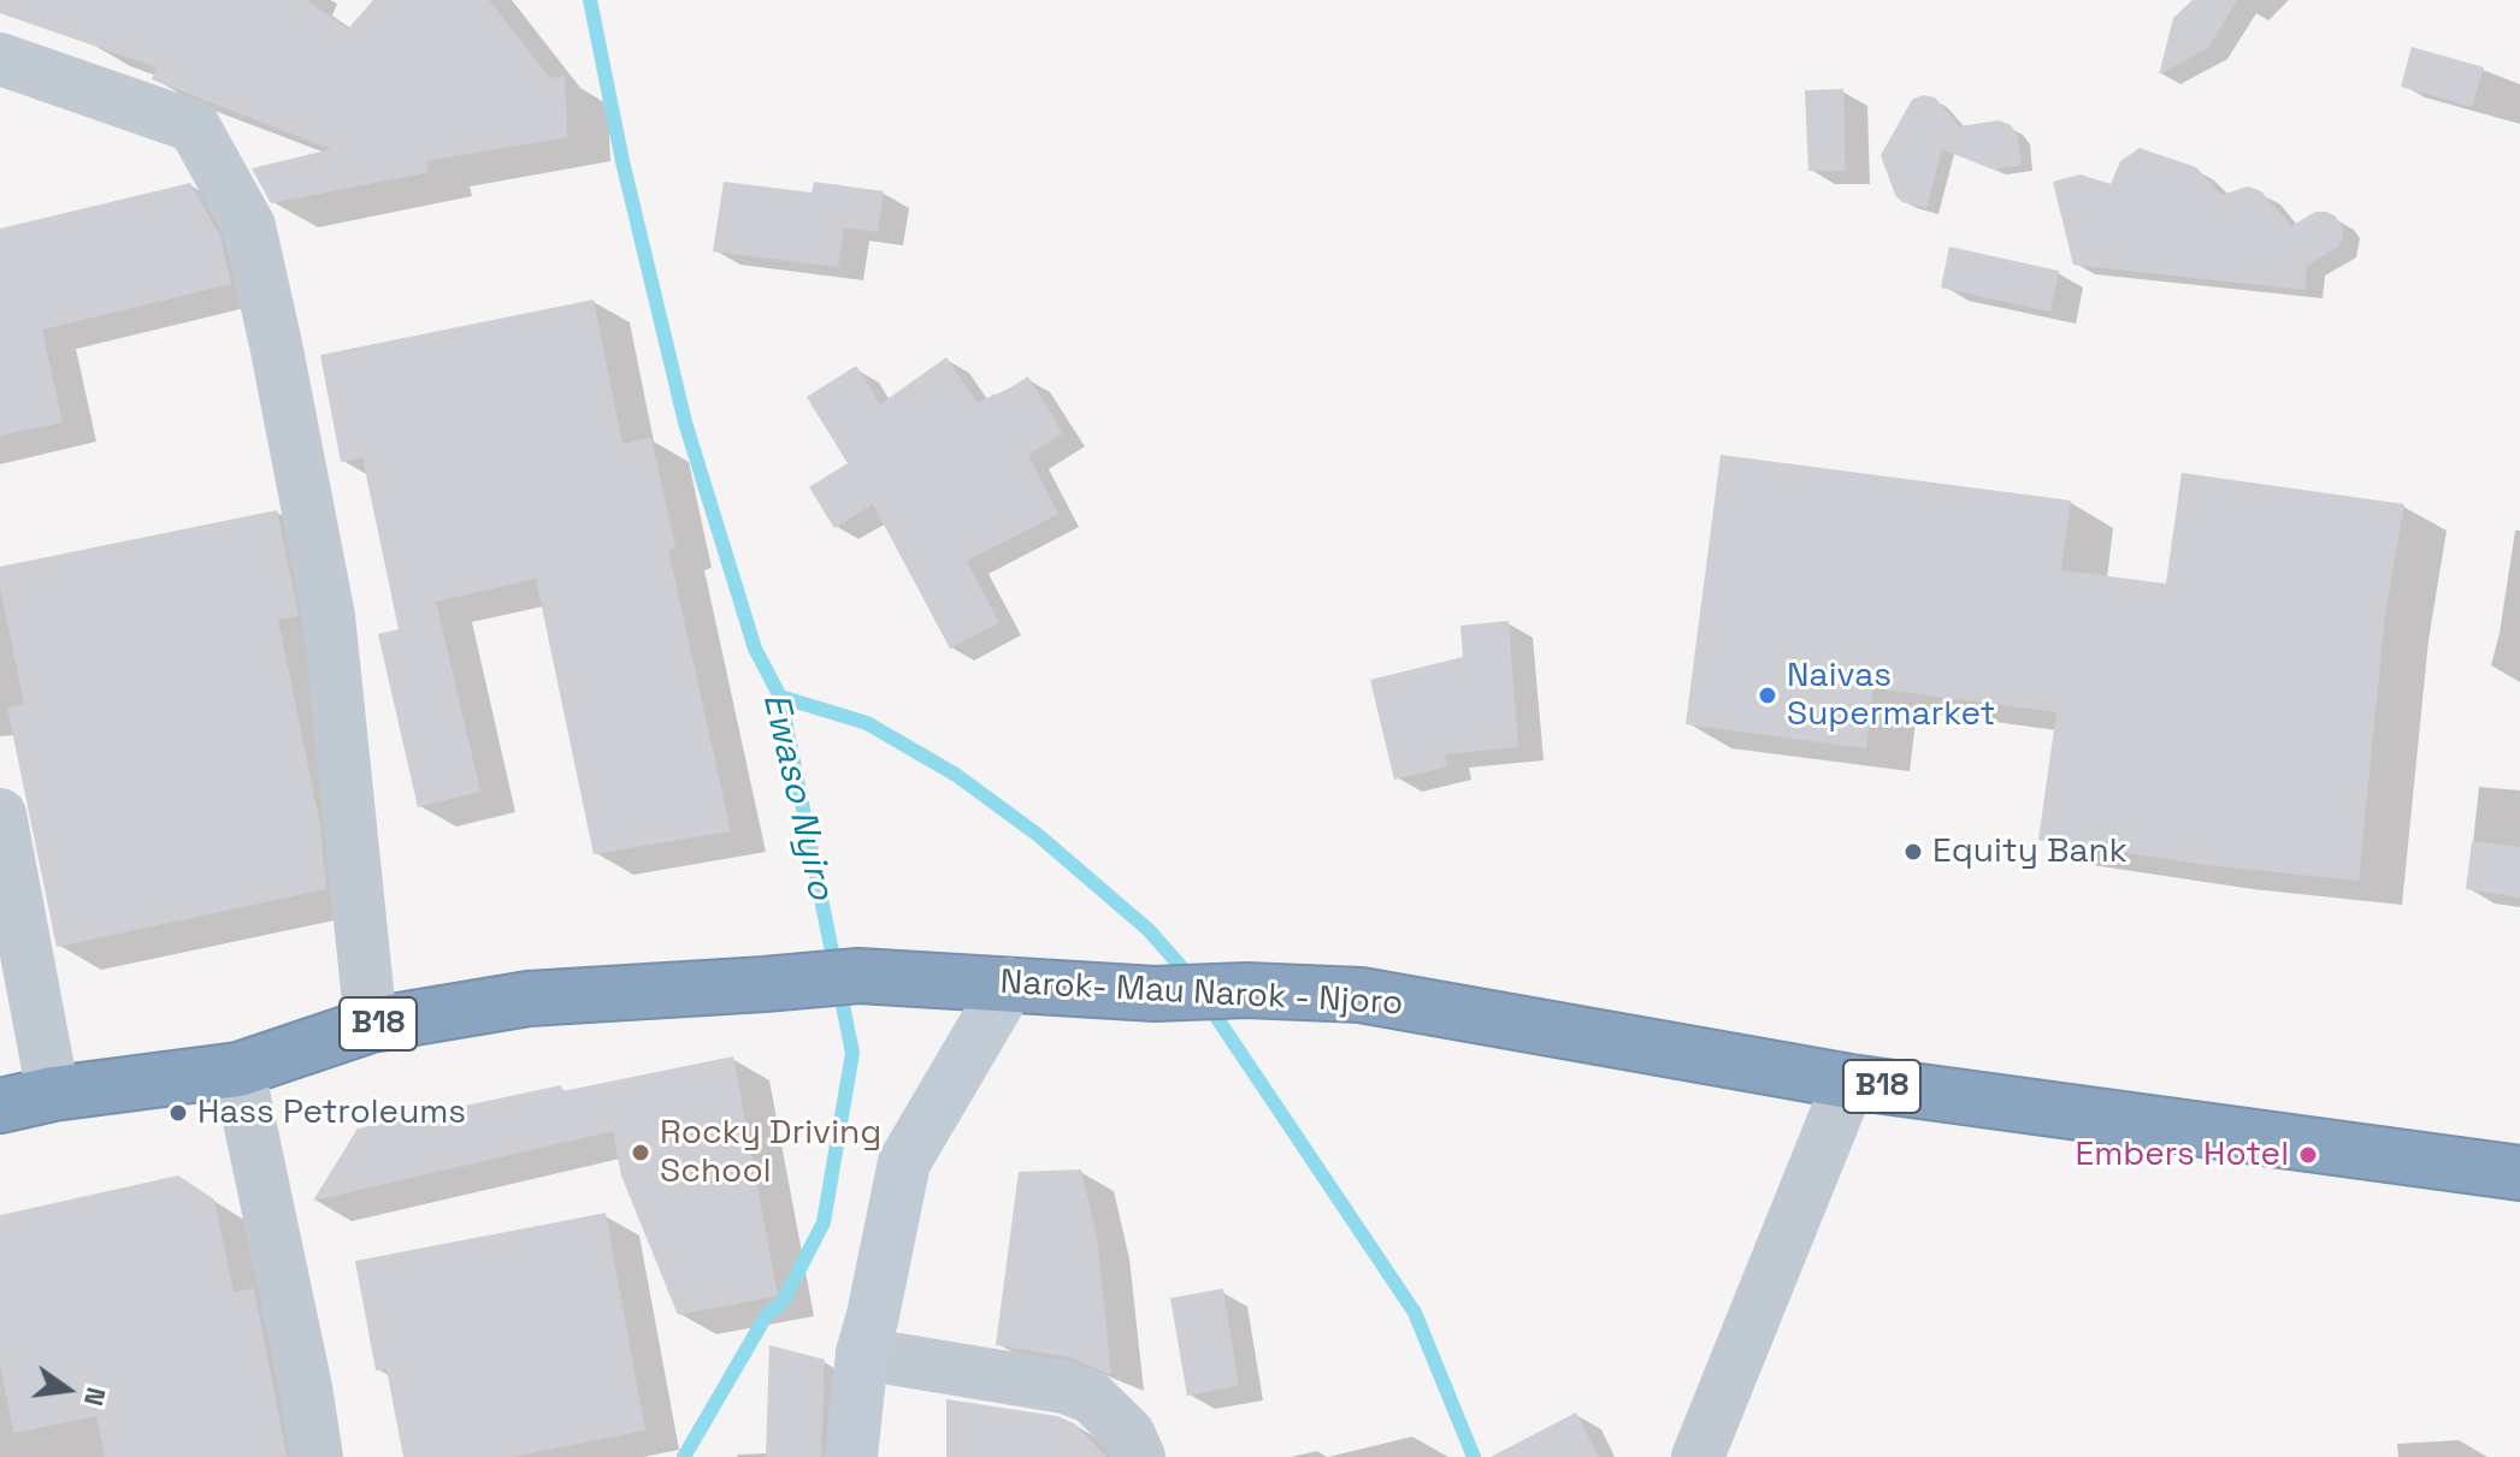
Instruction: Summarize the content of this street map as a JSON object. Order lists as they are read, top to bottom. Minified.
{"streets":{"highway":["Narok- Mau Narok - Njoro","B18"]},"water":["Ewaso Nyiro"],"places":["Naivas Supermarket","Equity Bank","Hass Petroleums","Rocky Driving School","Embers Hotel"],"north":"right"}
